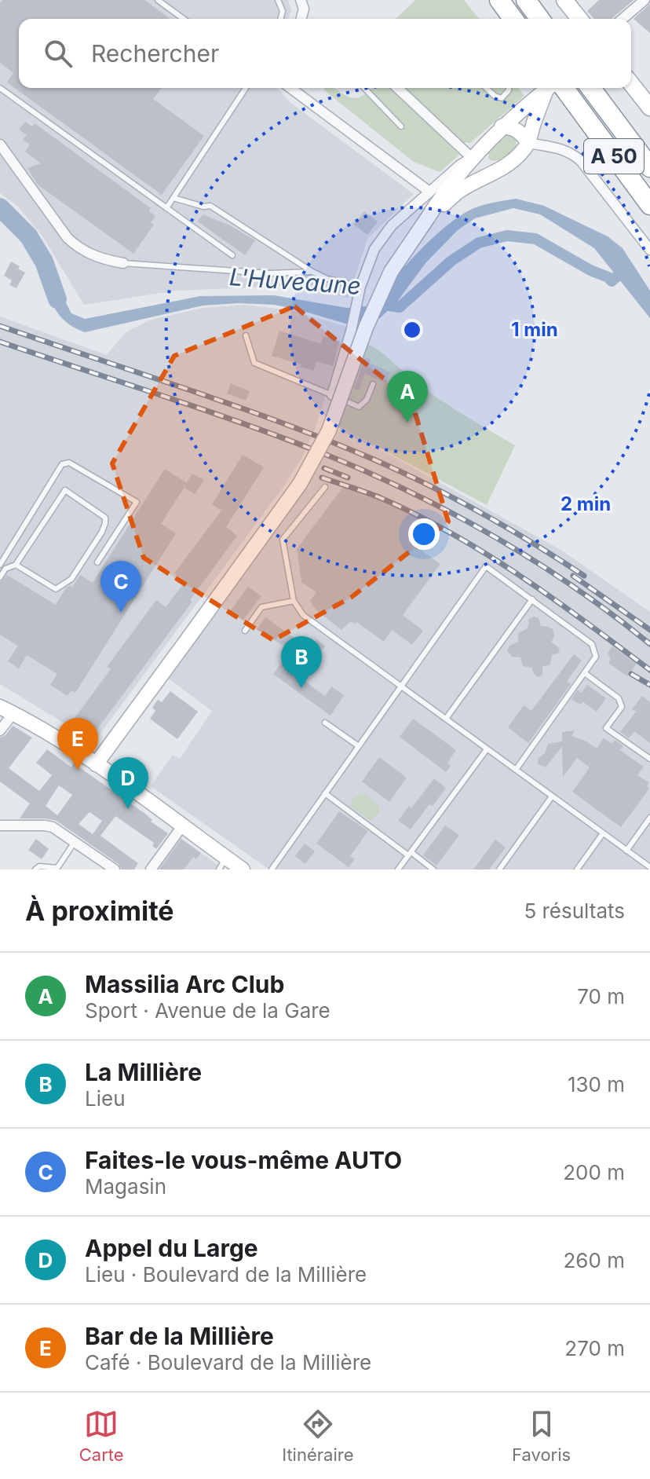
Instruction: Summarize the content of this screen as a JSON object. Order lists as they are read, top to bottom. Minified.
{"streets":{"highway":["A 50"]},"water":["L'Huveaune"],"page":{"search":"Rechercher","pins":["A","C","B","E","D"],"heading":["À proximité","5 résultats"],"list":[{"mark":"A","name":"Massilia Arc Club","note":"Sport · Avenue de la Gare","value":"70 m"},{"mark":"B","name":"La Millière","note":"Lieu","value":"130 m"},{"mark":"C","name":"Faites-le vous-même AUTO","note":"Magasin","value":"200 m"},{"mark":"D","name":"Appel du Large","note":"Lieu · Boulevard de la Millière","value":"260 m"},{"mark":"E","name":"Bar de la Millière","note":"Café · Boulevard de la Millière","value":"270 m"}],"nav":["Carte","Itinéraire","Favoris"]},"rings":["1 min","2 min"]}
